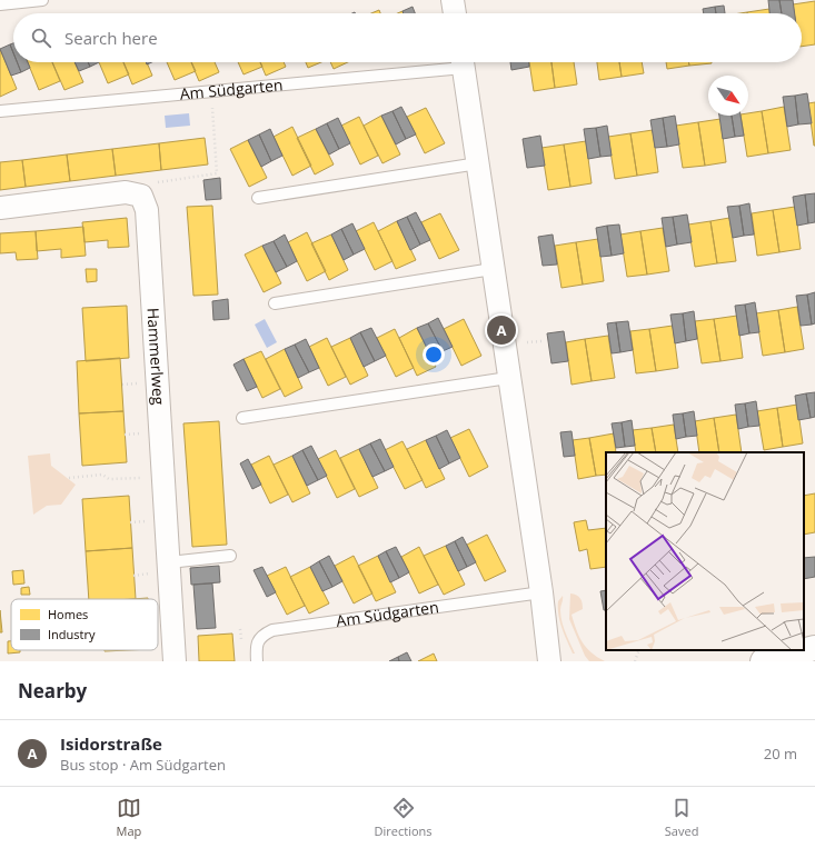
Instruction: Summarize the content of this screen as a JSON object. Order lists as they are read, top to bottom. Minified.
{"streets":{"street":["Am Südgarten","Hammerlweg"]},"legend":["Homes","Industry"],"north":"bottom right","page":{"search":"Search here","pins":"A","heading":"Nearby","list":[{"mark":"A","name":"Isidorstraße","note":"Bus stop · Am Südgarten","value":"20 m"}],"nav":["Map","Directions","Saved"]}}
